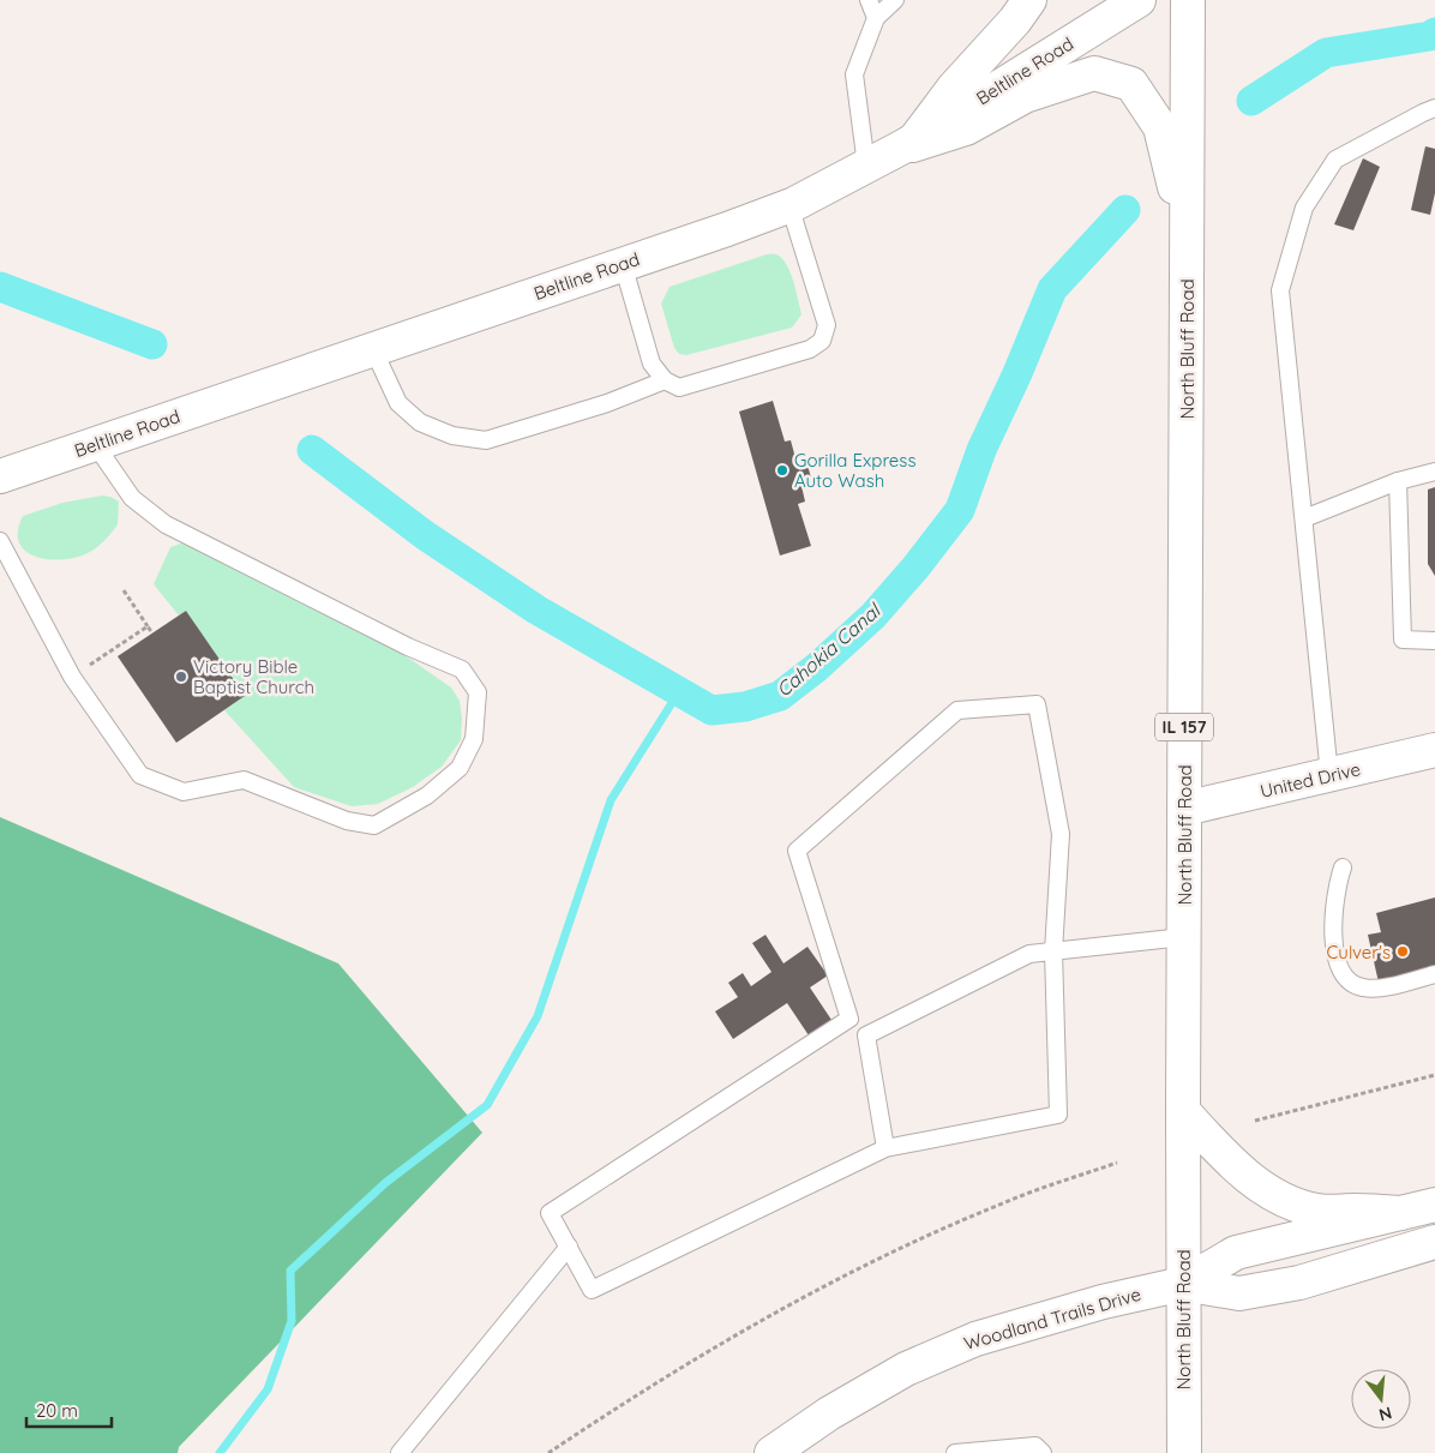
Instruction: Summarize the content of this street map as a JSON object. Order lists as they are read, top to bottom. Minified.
{"streets":{"main road":["Beltline Road","North Bluff Road","IL 157","United Drive","Woodland Trails Drive"]},"crossings":[["North Bluff Road","United Drive"],["North Bluff Road","Woodland Trails Drive"]],"water":["Cahokia Canal"],"places":["Gorilla Express Auto Wash","Victory Bible Baptist Church","Culver's"],"scale_bar":"20 m","north":"bottom"}
